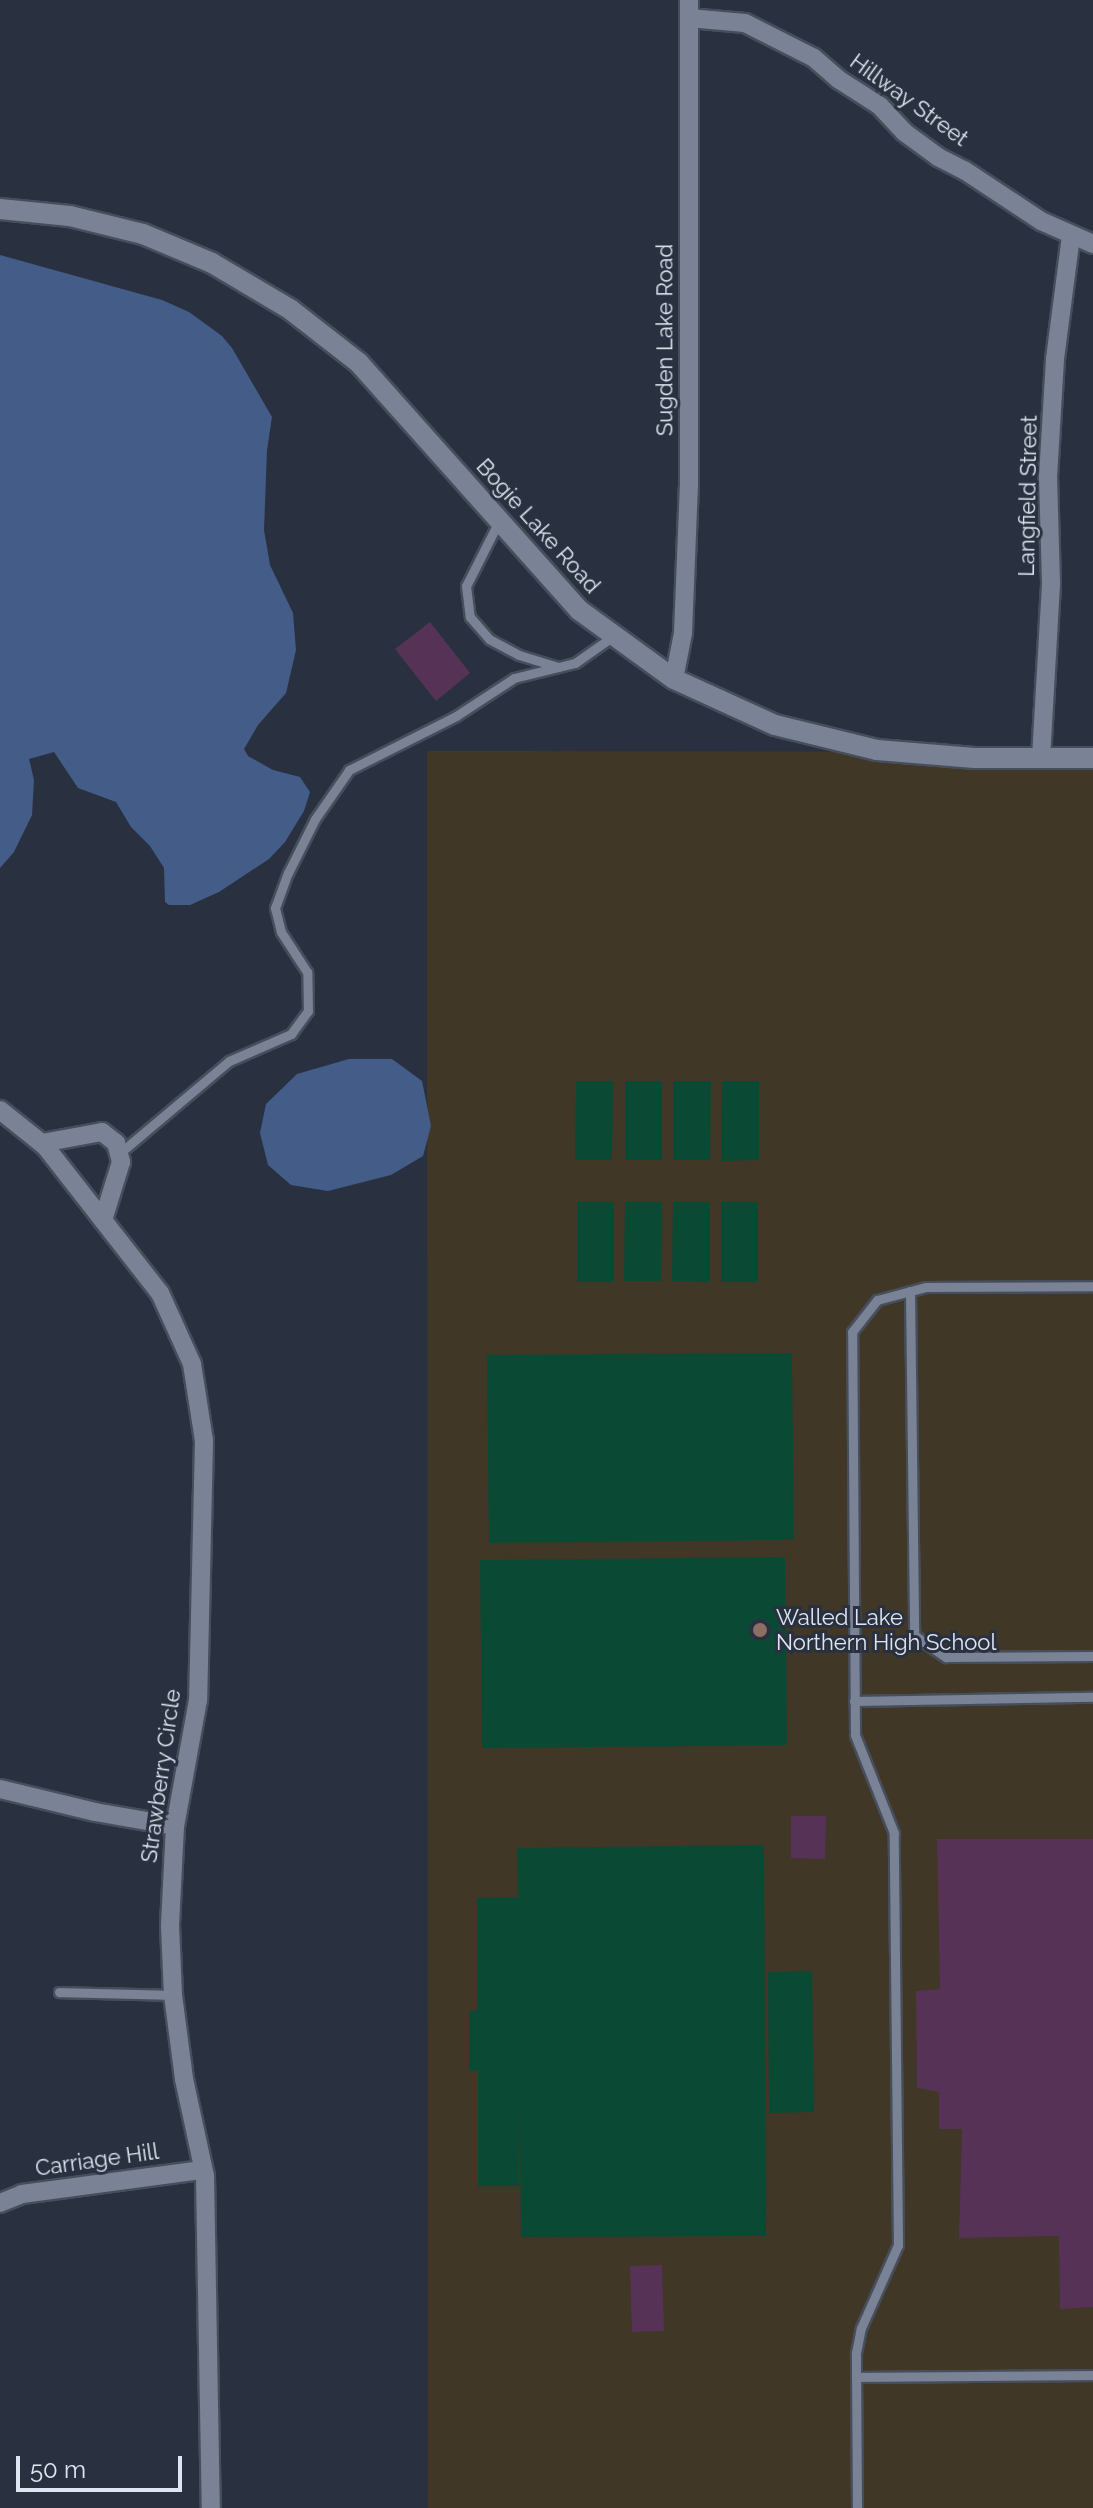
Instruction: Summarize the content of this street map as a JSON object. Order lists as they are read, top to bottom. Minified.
{"streets":{"main road":["Bogie Lake Road"],"street":["Hillway Street","Sugden Lake Road","Langfield Street","Strawberry Circle","Carriage Hill"]},"crossings":[["Hillway Street","Sugden Lake Road"],["Hillway Street","Langfield Street"],["Sugden Lake Road","Bogie Lake Road"],["Langfield Street","Bogie Lake Road"],["Strawberry Circle","Carriage Hill"]],"places":["Walled Lake Northern High School"],"scale_bar":"50 m"}
